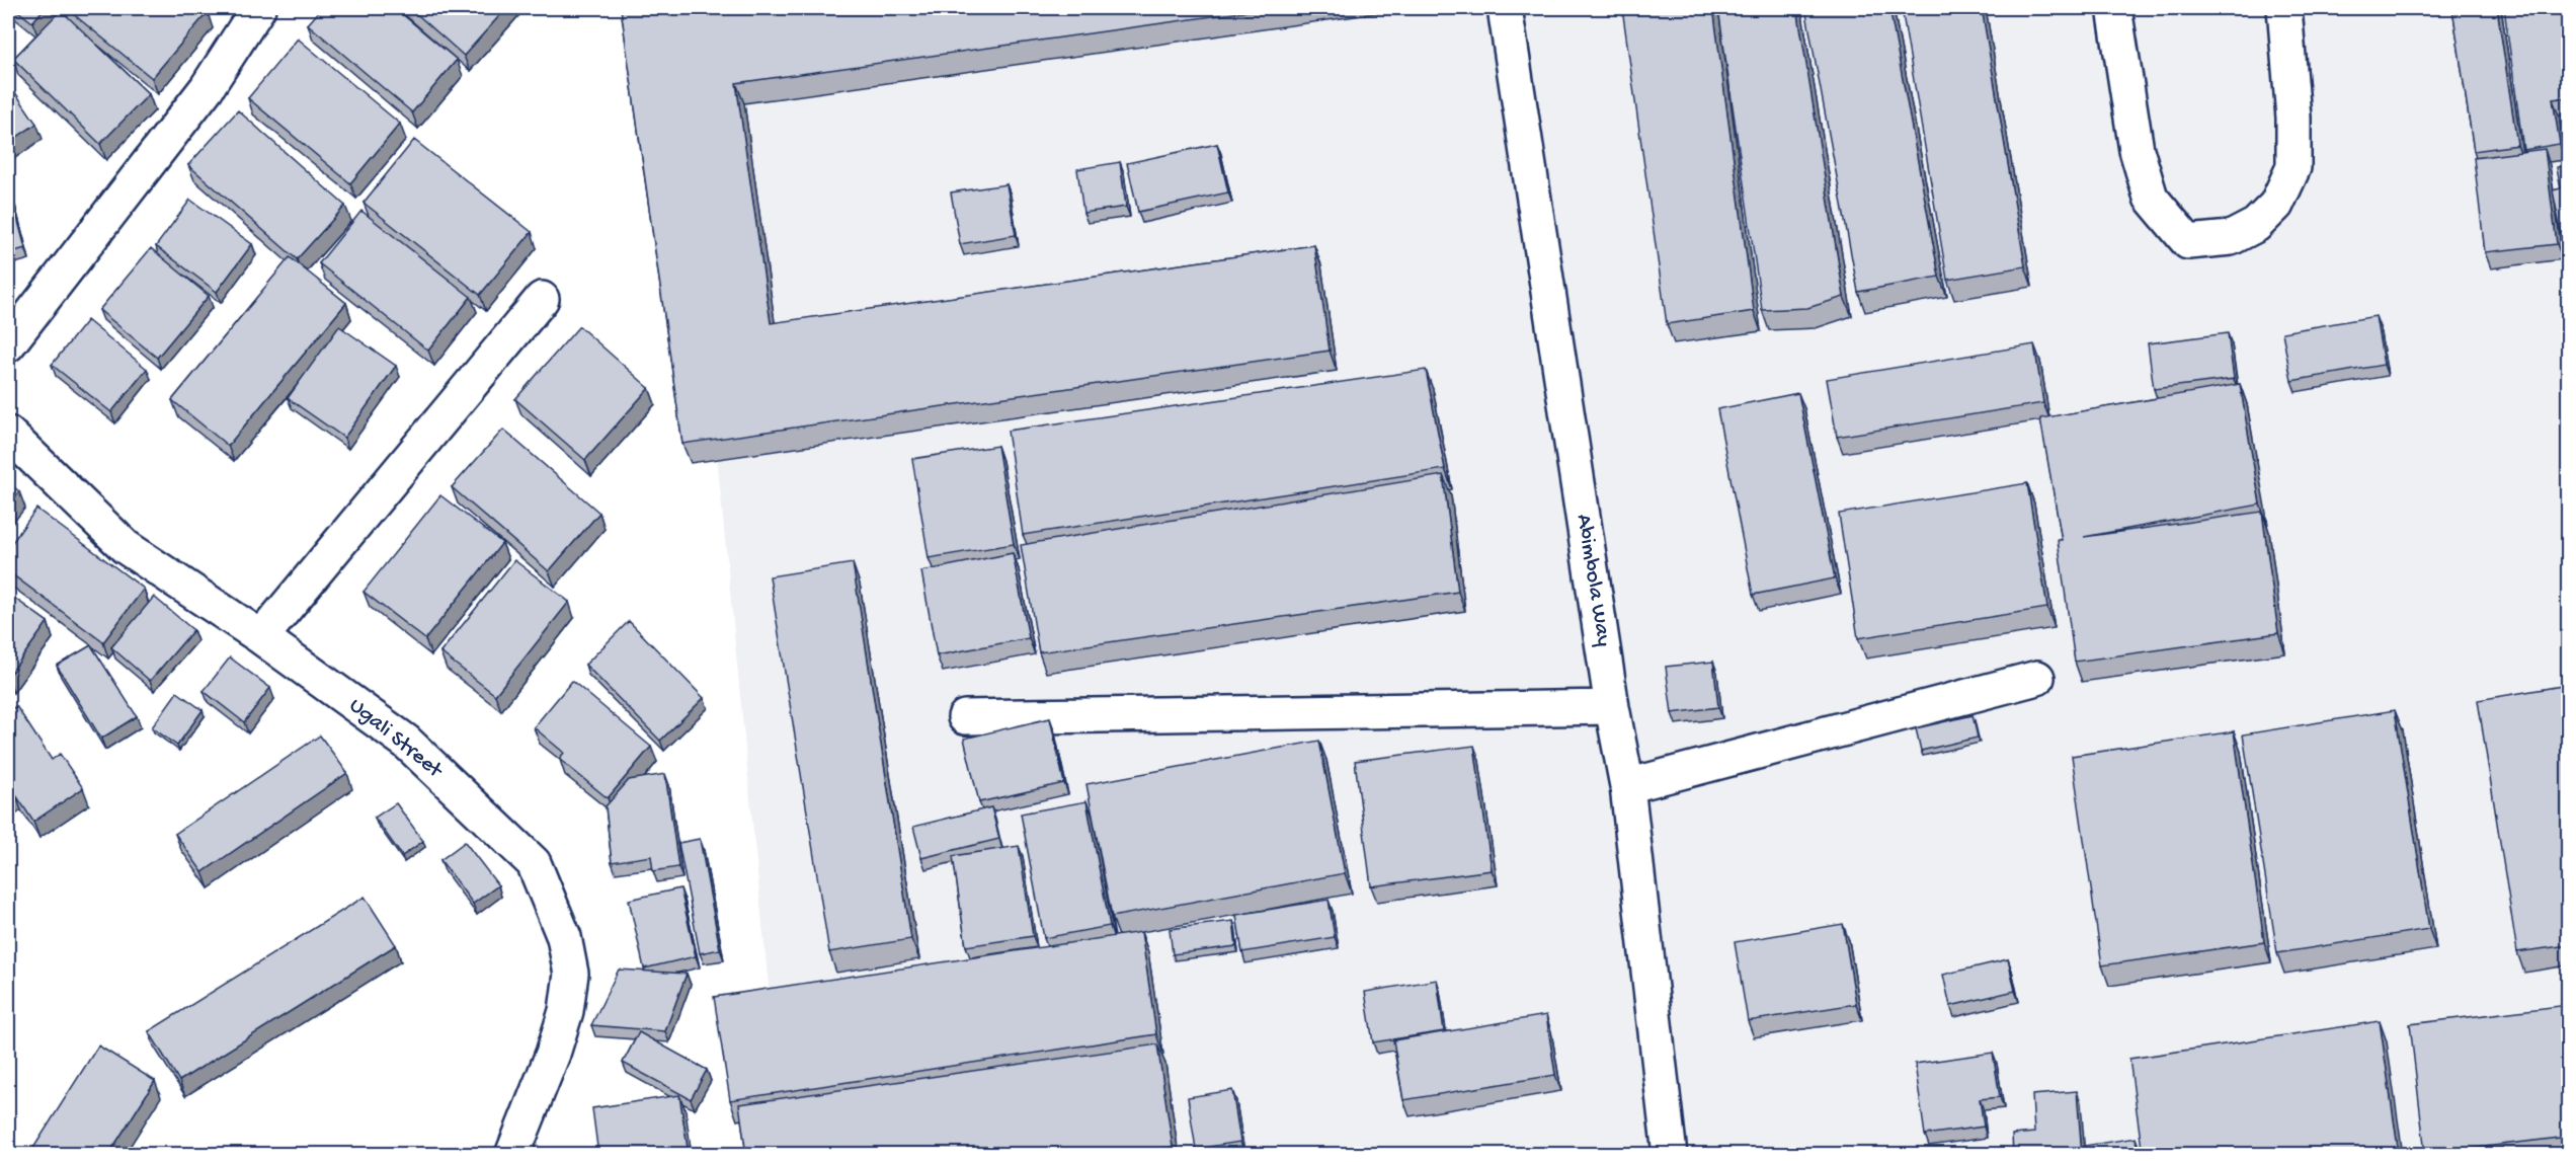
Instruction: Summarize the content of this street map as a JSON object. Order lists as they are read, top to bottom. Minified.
{"streets":{"street":["Abimbola Way","Ugali Street"]}}
